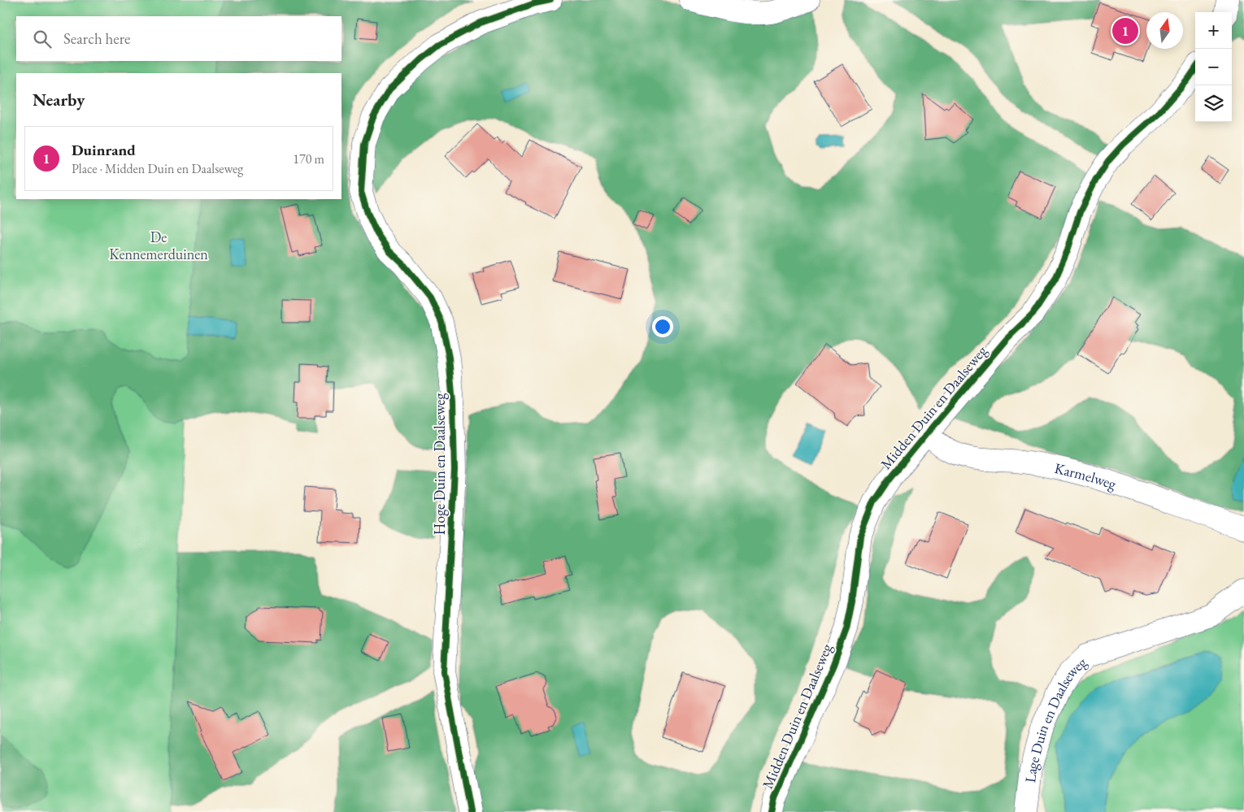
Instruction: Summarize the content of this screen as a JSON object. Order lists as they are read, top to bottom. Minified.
{"streets":{"street":["Midden Duin en Daalseweg","Hoge Duin en Daalseweg","Karmelweg","Lage Duin en Daalseweg"]},"crossings":[["Midden Duin en Daalseweg","Karmelweg"]],"parks":["De Kennemerduinen"],"north":"top","page":{"map_buttons":["+","−"],"pins":"1","search":"Search here","heading":"Nearby","list":[{"mark":"1","name":"Duinrand","note":"Place · Midden Duin en Daalseweg","value":"170 m"}]}}
